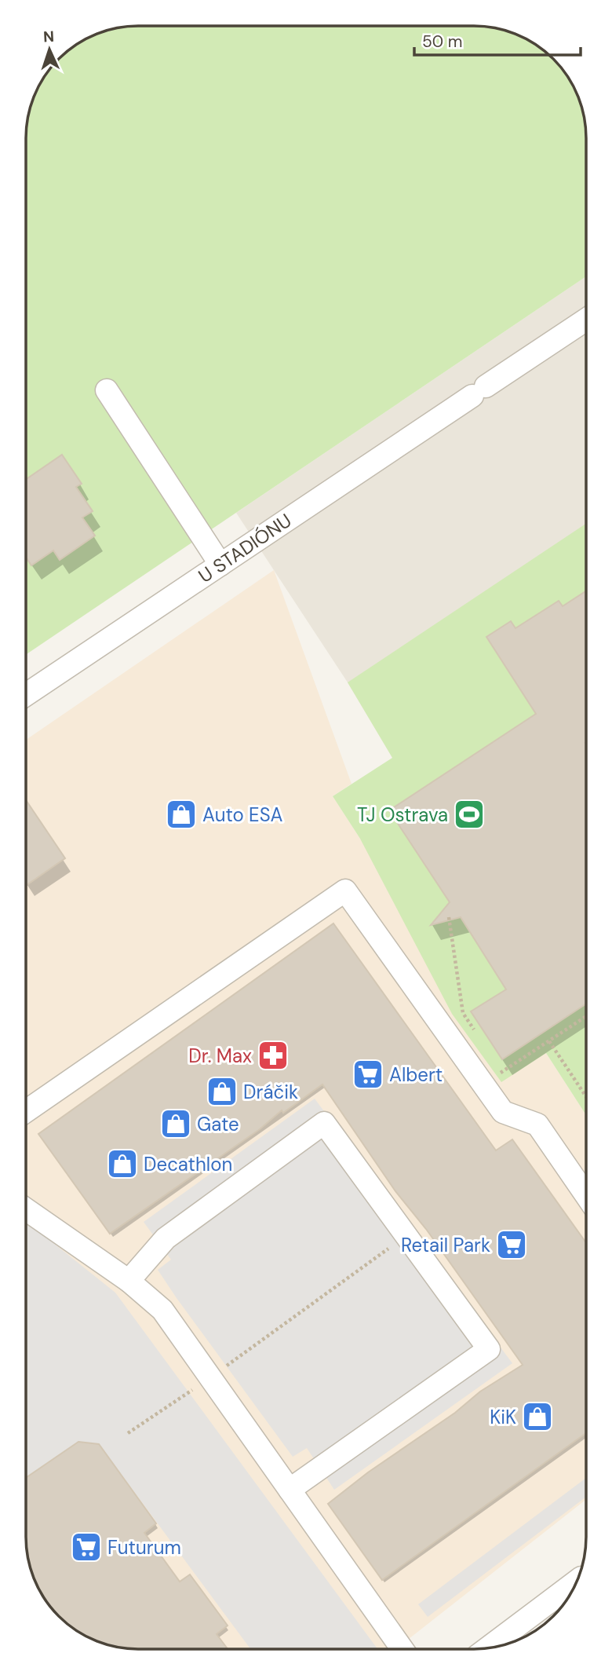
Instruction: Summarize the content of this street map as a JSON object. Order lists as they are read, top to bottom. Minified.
{"streets":{"street":["U STADIÓNU"]},"places":{"shop":["Auto ESA","Dráčik","Gate","Decathlon","KiK"],"sports":["TJ Ostrava"],"pharmacy":["Dr. Max"],"supermarket":["Albert","Retail Park","Futurum"]},"scale_bar":"50 m","north":"top"}
